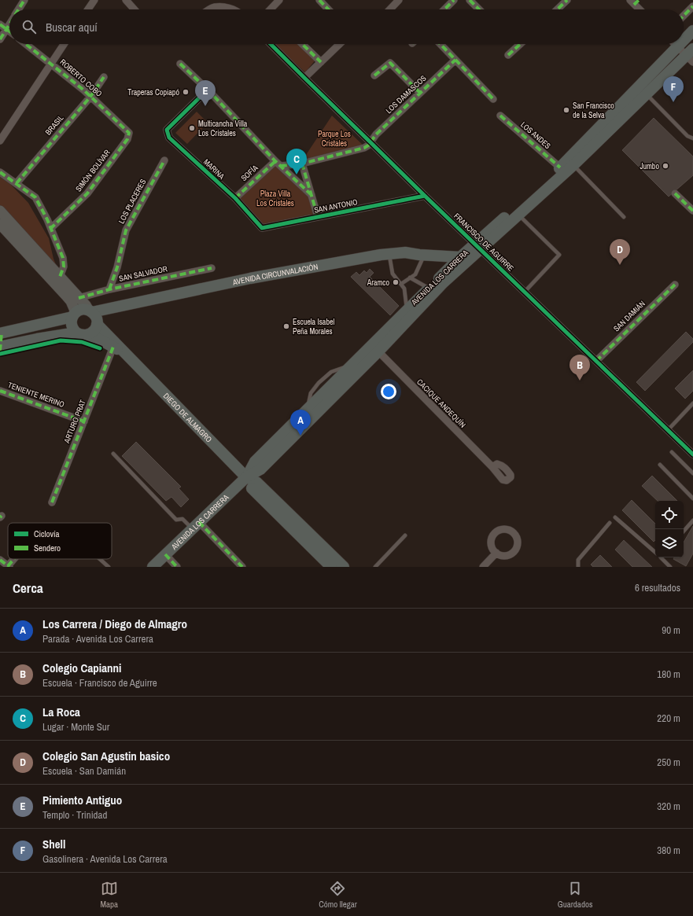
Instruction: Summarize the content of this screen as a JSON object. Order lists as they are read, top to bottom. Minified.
{"streets":{"main road":["AVENIDA CIRCUNVALACIÓN","AVENIDA LOS CARRERA","DIEGO DE ALMAGRO"],"street":["ROBERTO COBO","LOS DAMASCOS","BRASIL","LOS ANDES","MARINA","SIMÓN BOLÍVAR","SOFÍA","LOS PLACERES","SAN ANTONIO","FRANCISCO DE AGUIRRE","SAN SALVADOR","SAN DAMIÁN","TENIENTE MERINO","CACIQUE ANDEQUÍN","ARTURO PRAT"]},"crossings":[["ROBERTO COBO","BRASIL"],["ROBERTO COBO","SIMÓN BOLÍVAR"],["LOS DAMASCOS","FRANCISCO DE AGUIRRE"],["LOS ANDES","AVENIDA LOS CARRERA"],["MARINA","SOFÍA"],["MARINA","SAN ANTONIO"],["LOS PLACERES","SAN SALVADOR"],["SAN ANTONIO","FRANCISCO DE AGUIRRE"],["FRANCISCO DE AGUIRRE","AVENIDA LOS CARRERA"],["FRANCISCO DE AGUIRRE","SAN DAMIÁN"],["AVENIDA CIRCUNVALACIÓN","AVENIDA LOS CARRERA"],["AVENIDA CIRCUNVALACIÓN","DIEGO DE ALMAGRO"],["AVENIDA LOS CARRERA","CACIQUE ANDEQUÍN"],["AVENIDA LOS CARRERA","DIEGO DE ALMAGRO"],["TENIENTE MERINO","ARTURO PRAT"],["DIEGO DE ALMAGRO","ARTURO PRAT"]],"parks":["Parque Los Cristales","Plaza Villa Los Cristales"],"places":["Traperas Copiapó","San Francisco de la Selva","Multicancha Villa Los Cristales","Jumbo","Aramco","Escuela Isabel Peña Morales"],"legend":["Ciclovía","Sendero"],"page":{"search":"Buscar aquí","pins":["F","E","C","D","B","A"],"heading":["Cerca","6 resultados"],"list":[{"mark":"A","name":"Los Carrera / Diego de Almagro","note":"Parada · Avenida Los Carrera","value":"90 m"},{"mark":"B","name":"Colegio Capianni","note":"Escuela · Francisco de Aguirre","value":"180 m"},{"mark":"C","name":"La Roca","note":"Lugar · Monte Sur","value":"220 m"},{"mark":"D","name":"Colegio San Agustin basico","note":"Escuela · San Damián","value":"250 m"},{"mark":"E","name":"Pimiento Antiguo","note":"Templo · Trinidad","value":"320 m"},{"mark":"F","name":"Shell","note":"Gasolinera · Avenida Los Carrera","value":"380 m"}],"nav":["Mapa","Cómo llegar","Guardados"]}}
